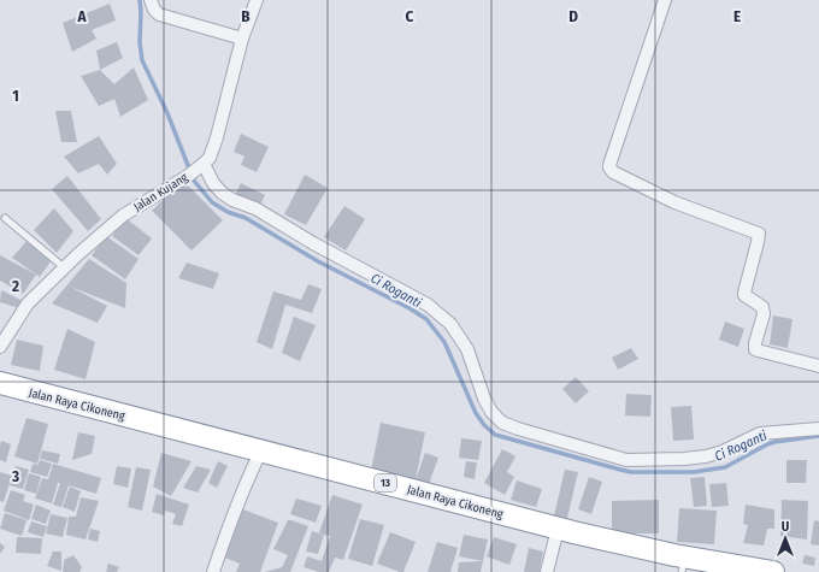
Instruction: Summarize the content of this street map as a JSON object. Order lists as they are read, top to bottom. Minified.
{"streets":{"highway":["Jalan Raya Cikoneng","13"],"street":["Jalan Kujang"]},"water":["Ci Roganti"],"north":"top","grid":{"columns":["A","B","C","D","E"],"rows":["1","2","3"]}}
